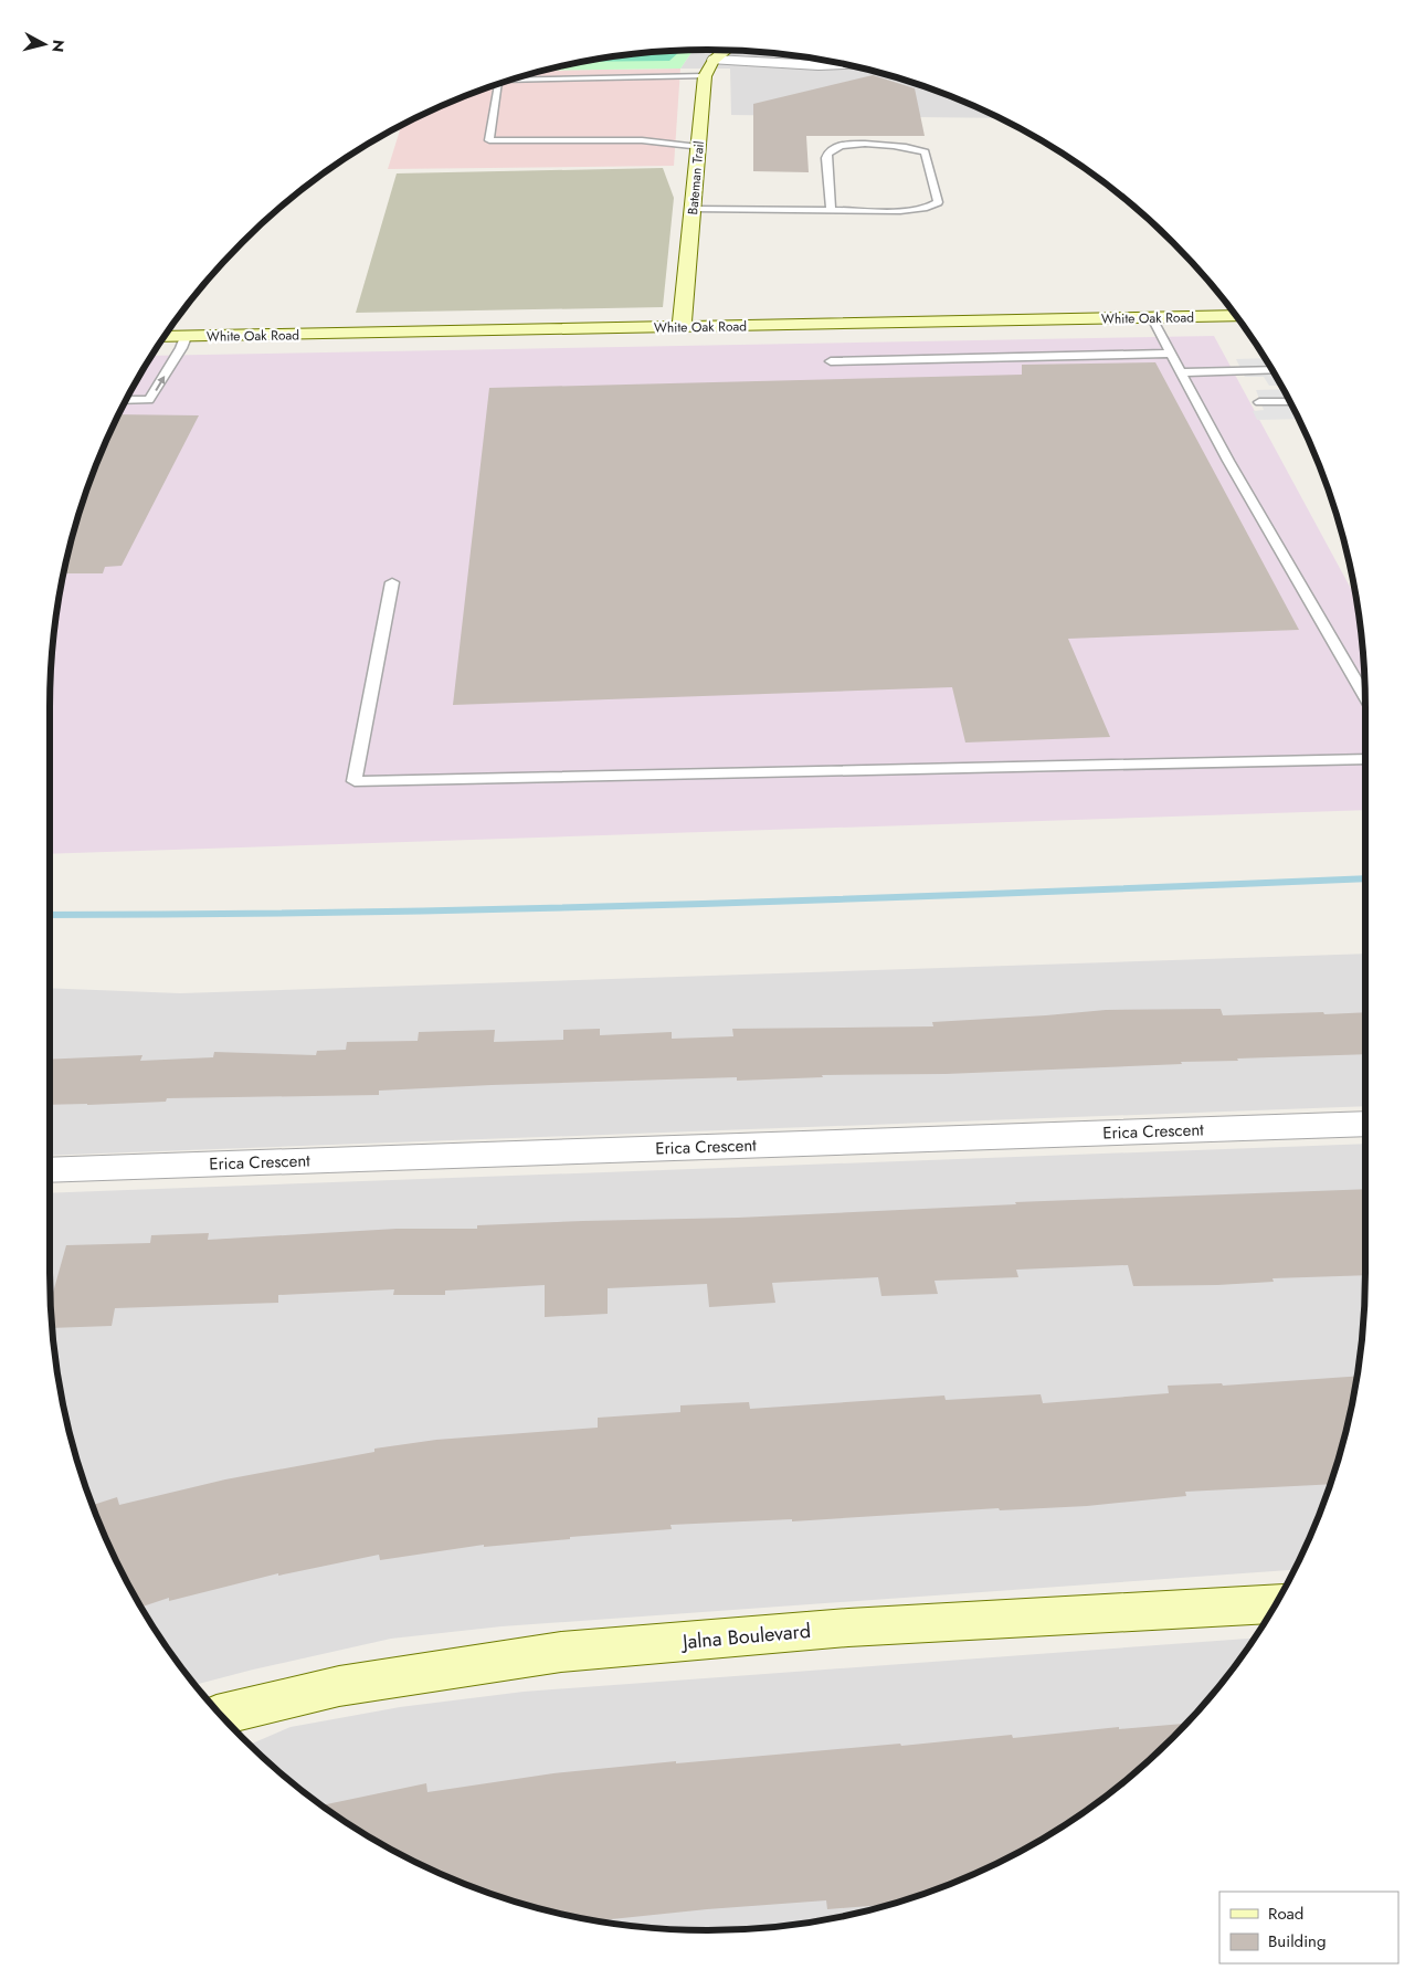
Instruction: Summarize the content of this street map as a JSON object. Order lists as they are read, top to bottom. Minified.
{"streets":{"street":["Bateman Trail","White Oak Road","Erica Crescent","Jalna Boulevard"]},"crossings":[["Bateman Trail","White Oak Road"]],"legend":["Road","Building"],"north":"right"}
